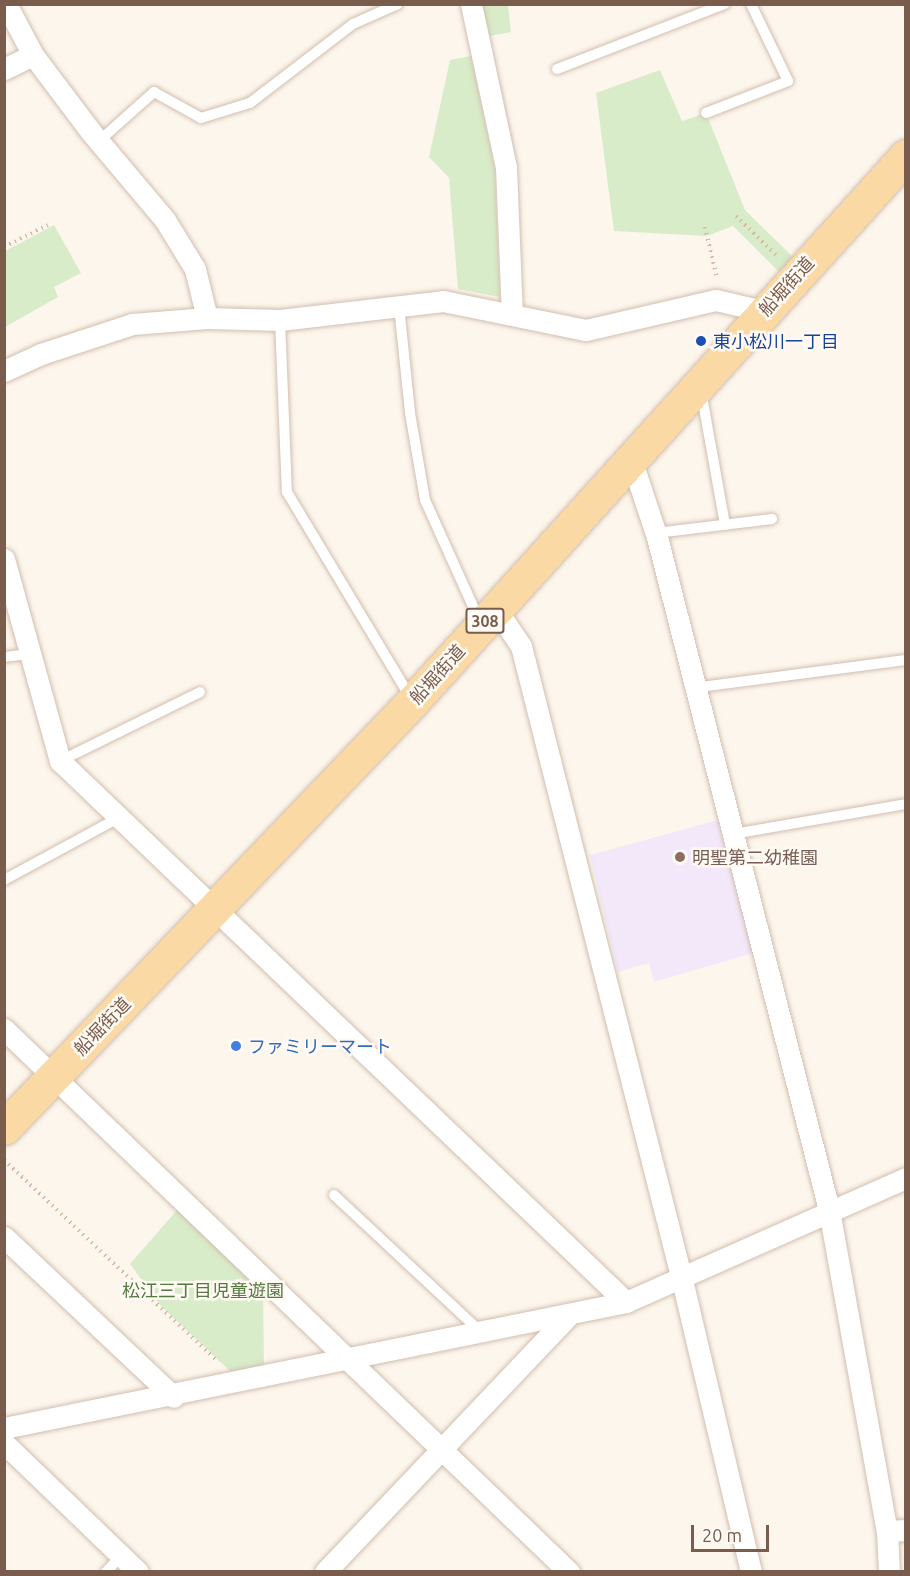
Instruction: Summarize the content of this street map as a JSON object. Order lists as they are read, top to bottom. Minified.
{"streets":{"main road":["船堀街道","308"]},"parks":["松江三丁目児童遊園"],"places":["東小松川一丁目","明聖第二幼稚園","ファミリーマート"],"scale_bar":"20 m"}
